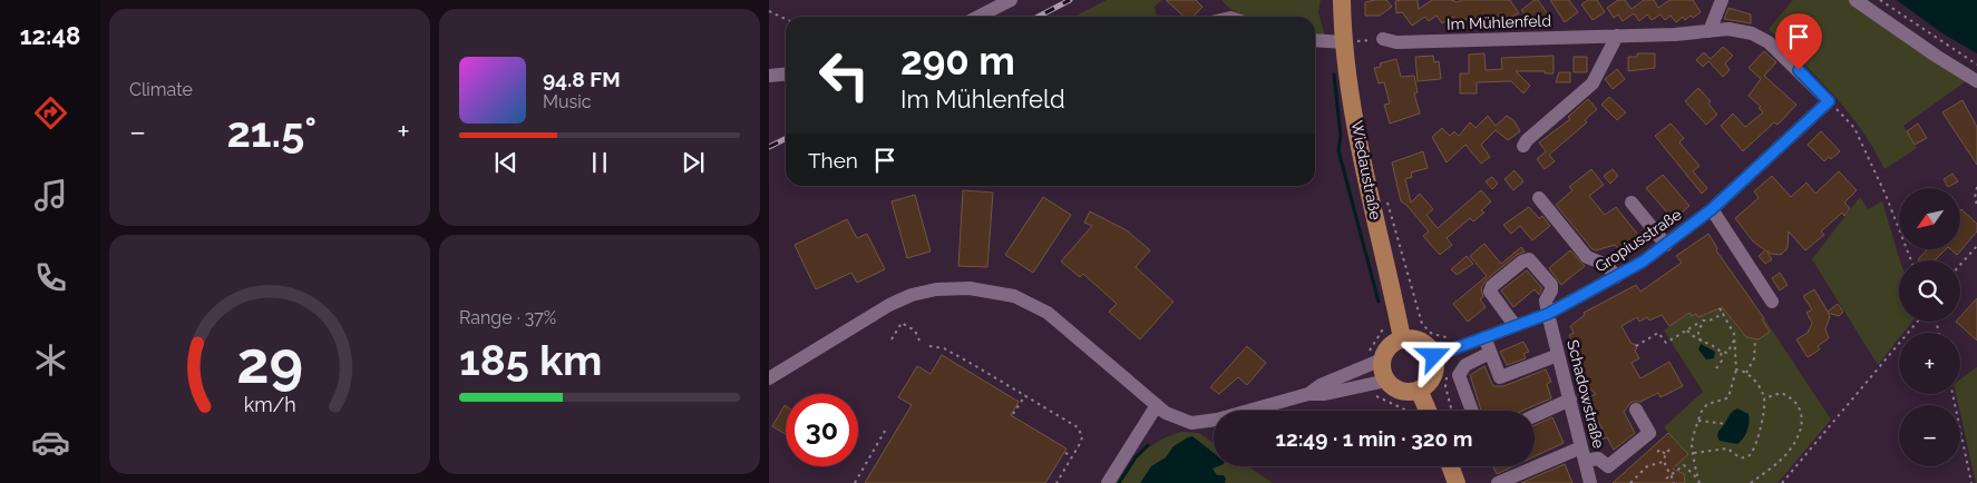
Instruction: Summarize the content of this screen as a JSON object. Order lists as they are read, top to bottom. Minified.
{"streets":{"main road":["Wiedaustraße"],"street":["Im Mühlenfeld","Gropiusstraße","Schadowstraße"]},"crossings":[["Im Mühlenfeld","Gropiusstraße"],["Wiedaustraße","Gropiusstraße"],["Gropiusstraße","Schadowstraße"]],"north":"bottom left","page":{"tabs":"12:48","tile":["Climate",["Range · 37%","185 km"]],"turn":["290 m","Im Mühlenfeld"],"song":["94.8 FM","Music"],"heat":["−","21.5°","+"],"then":"Then","map_buttons":["+","−"],"limit":"30","trip":"12:49 · 1 min · 320 m","gauge":["29","km/h"]}}
